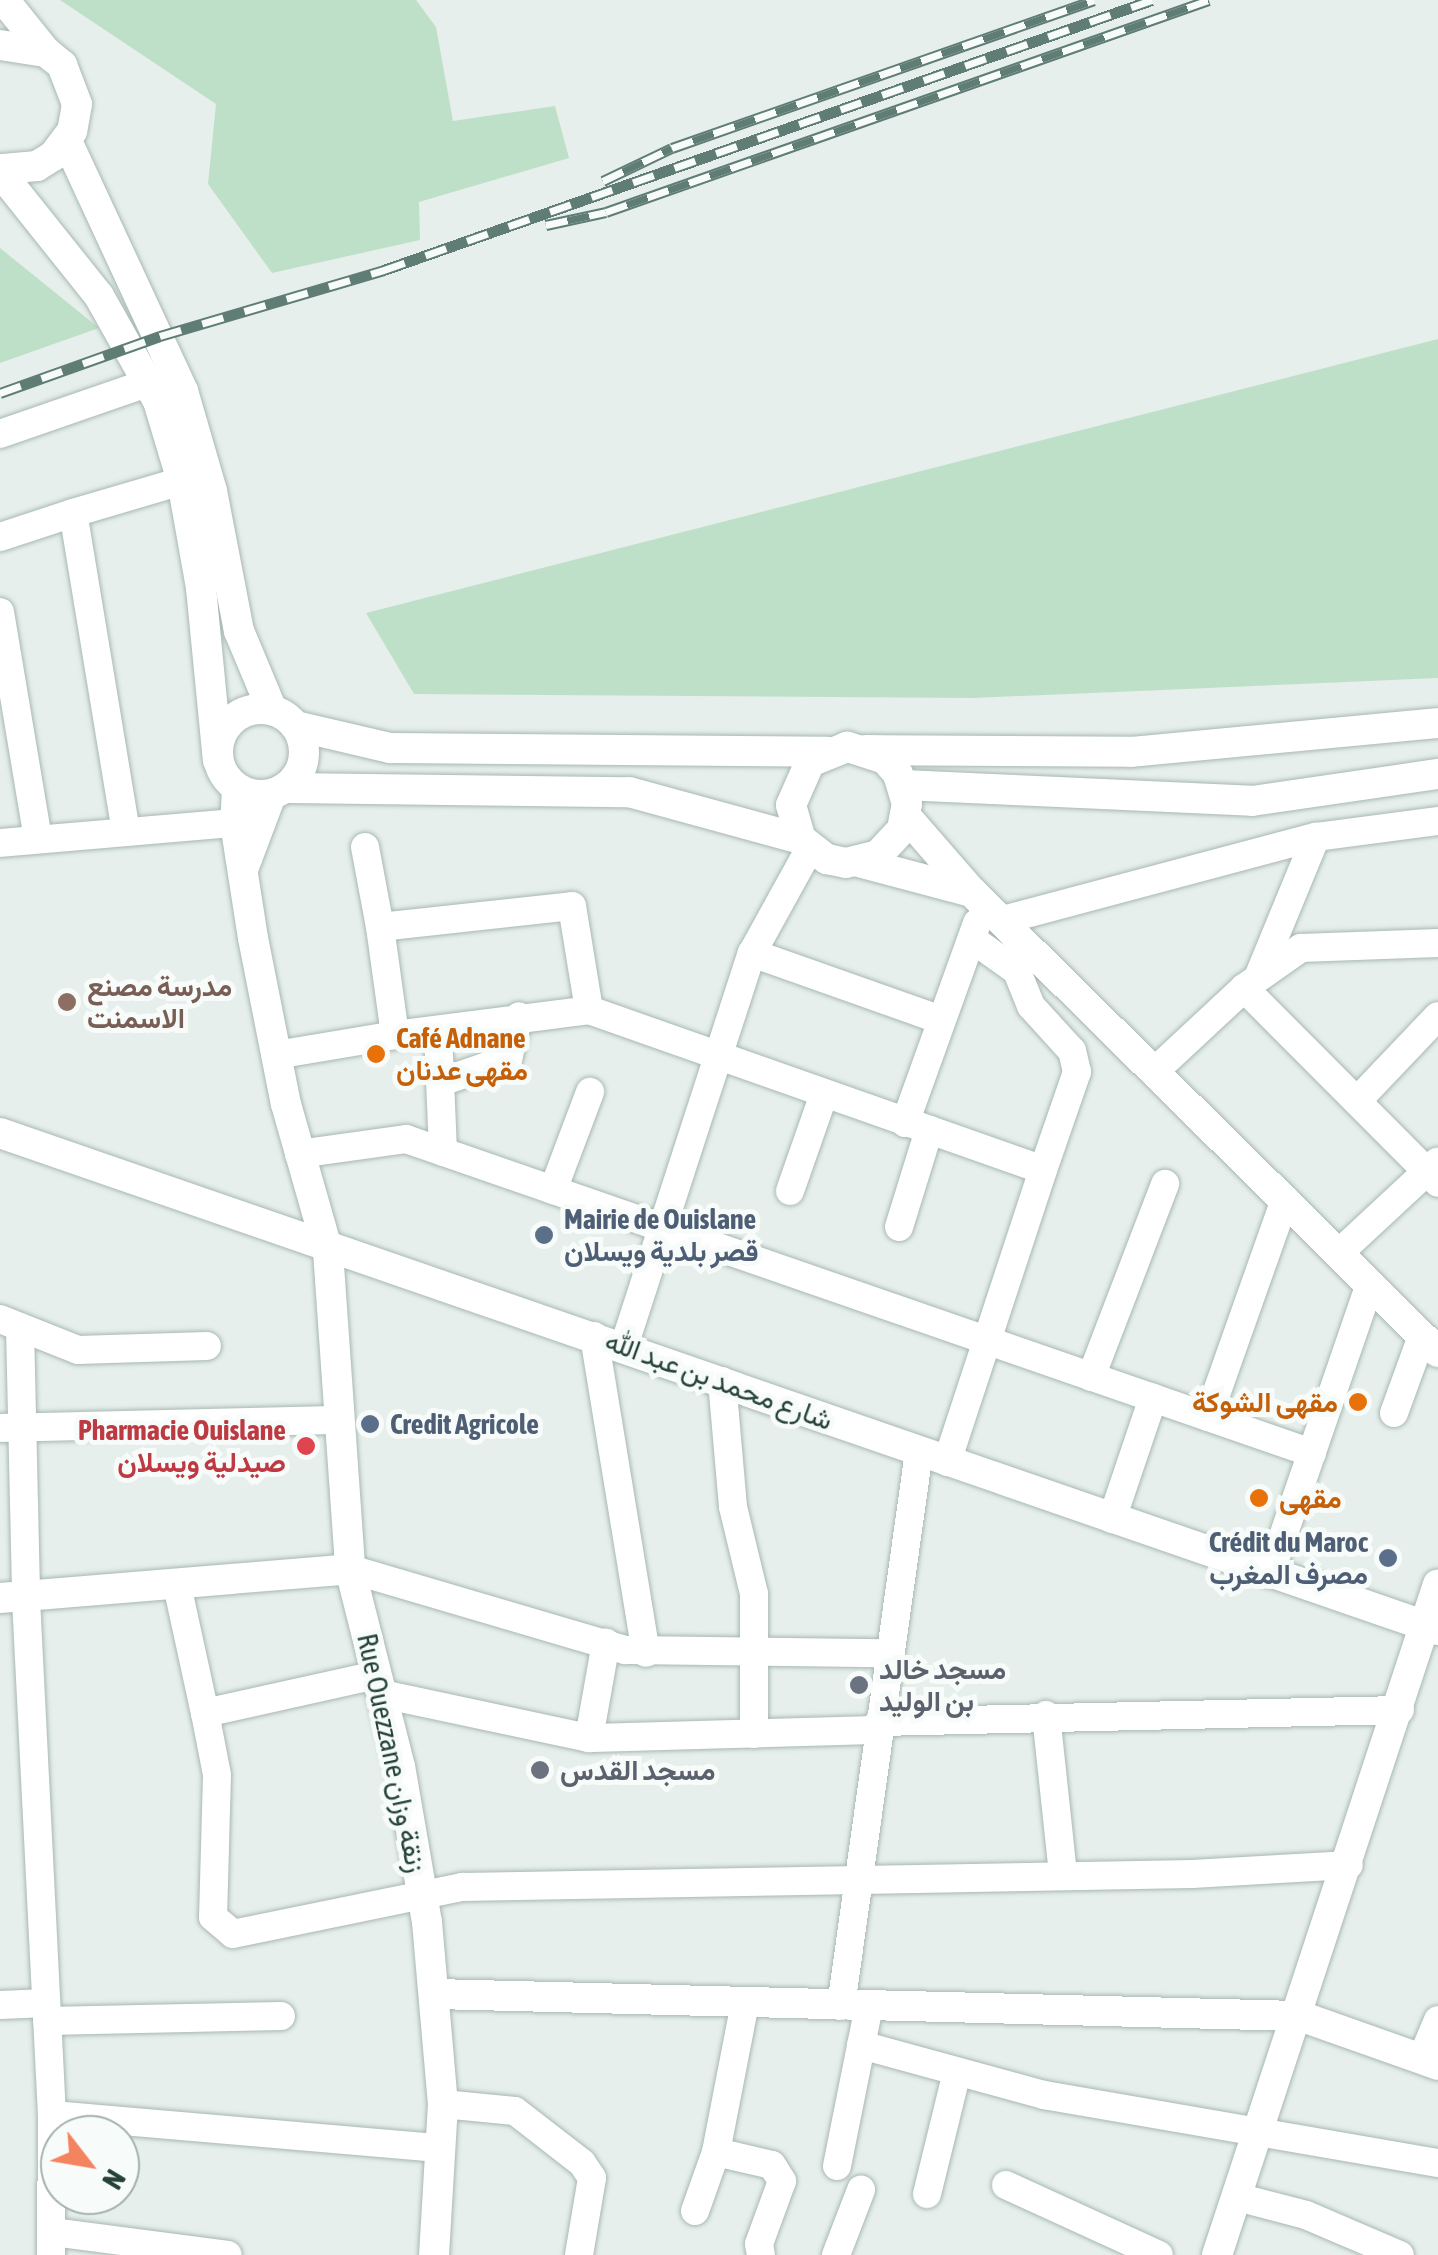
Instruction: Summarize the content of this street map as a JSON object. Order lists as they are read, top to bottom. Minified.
{"streets":{"street":["شارع محمد بن عبد الله","Rue Ouezzane زنقة وزان"]},"crossings":[["شارع محمد بن عبد الله","Rue Ouezzane زنقة وزان"]],"places":["مدرسة مصنع الاسمنت","Café Adnane مقهى عدنان","Mairie de Ouislane قصر بلدية ويسلان","مقهى الشوكة","Credit Agricole","Pharmacie Ouislane صيدلية ويسلان","مقهى","Crédit du Maroc مصرف المغرب","مسجد خالد بن الوليد","مسجد القدس"],"north":"bottom right"}
